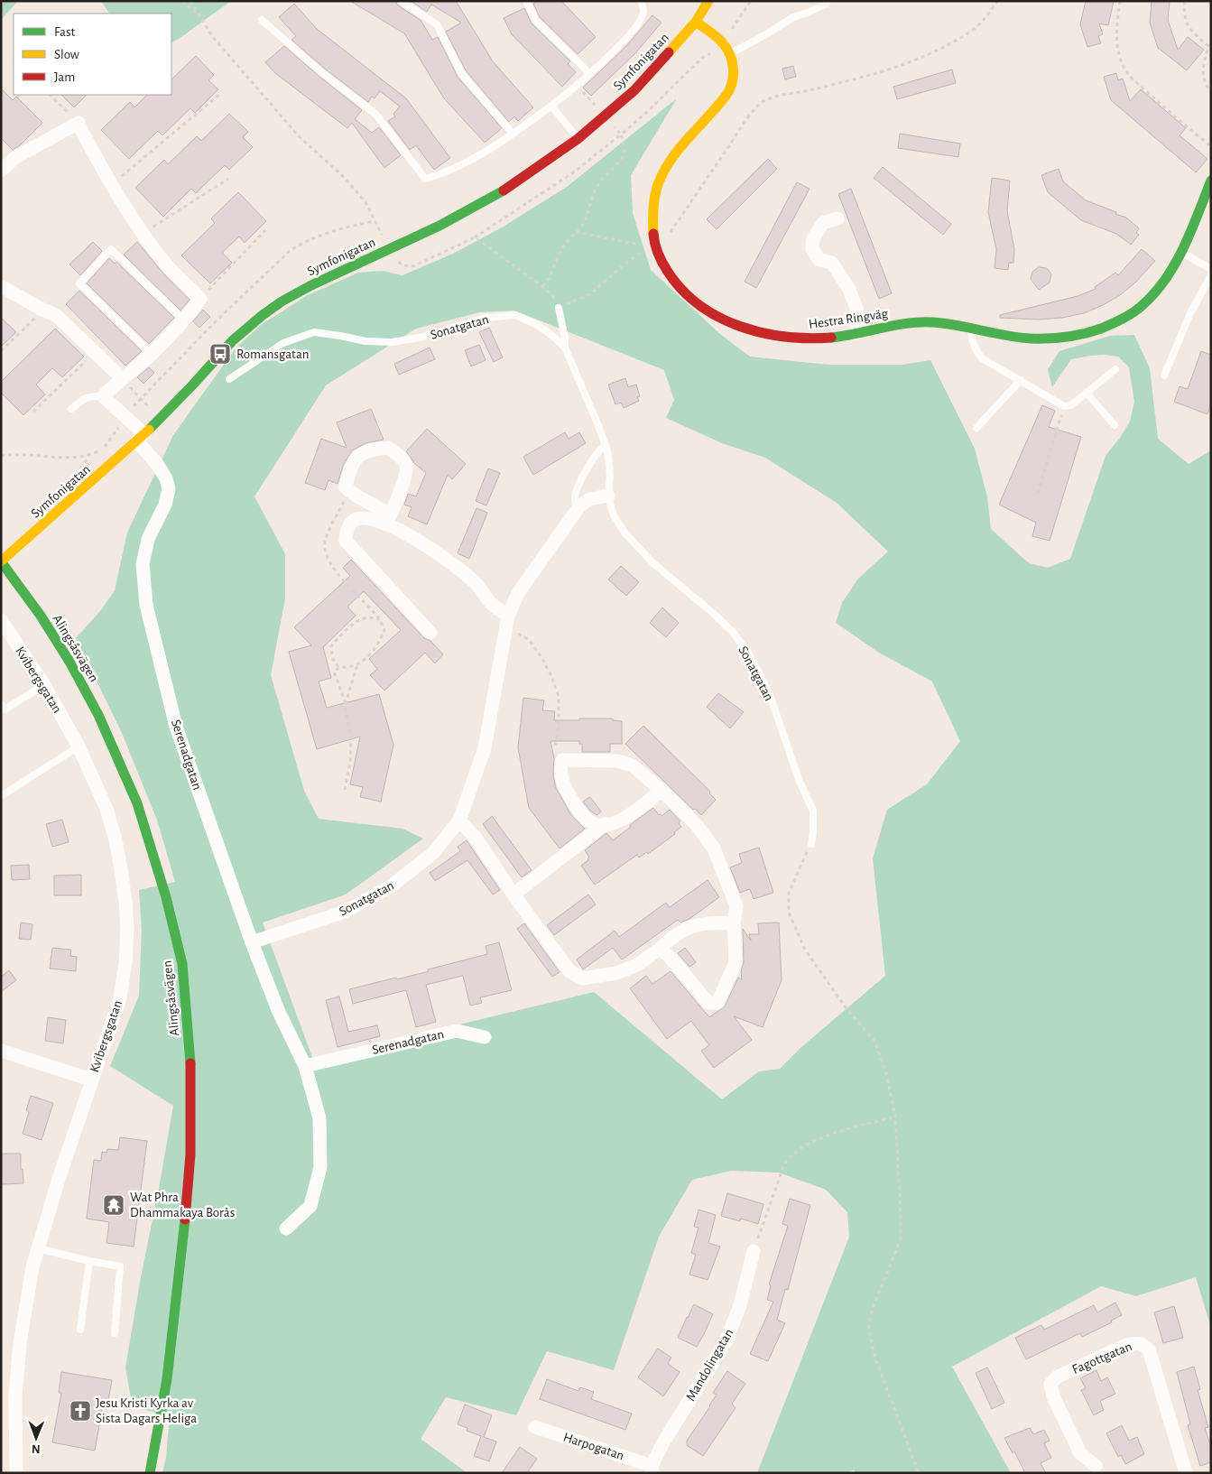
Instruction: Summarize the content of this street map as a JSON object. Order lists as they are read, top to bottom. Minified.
{"streets":{"street":["Symfonigatan","Hestra Ringväg","Sonatgatan","Alingsåsvägen","Kvibergsgatan","Serenadgatan","Fagottgatan","Mandolingatan","Harpogatan"]},"crossings":[["Symfonigatan","Hestra Ringväg"],["Symfonigatan","Alingsåsvägen"],["Symfonigatan","Serenadgatan"],["Sonatgatan","Serenadgatan"],["Mandolingatan","Harpogatan"]],"places":{"bus stop":["Romansgatan"],"temple":["Wat Phra Dhammakaya Borås"],"church":["Jesu Kristi Kyrka av Sista Dagars Heliga"]},"legend":["Fast","Slow","Jam"],"north":"bottom"}
